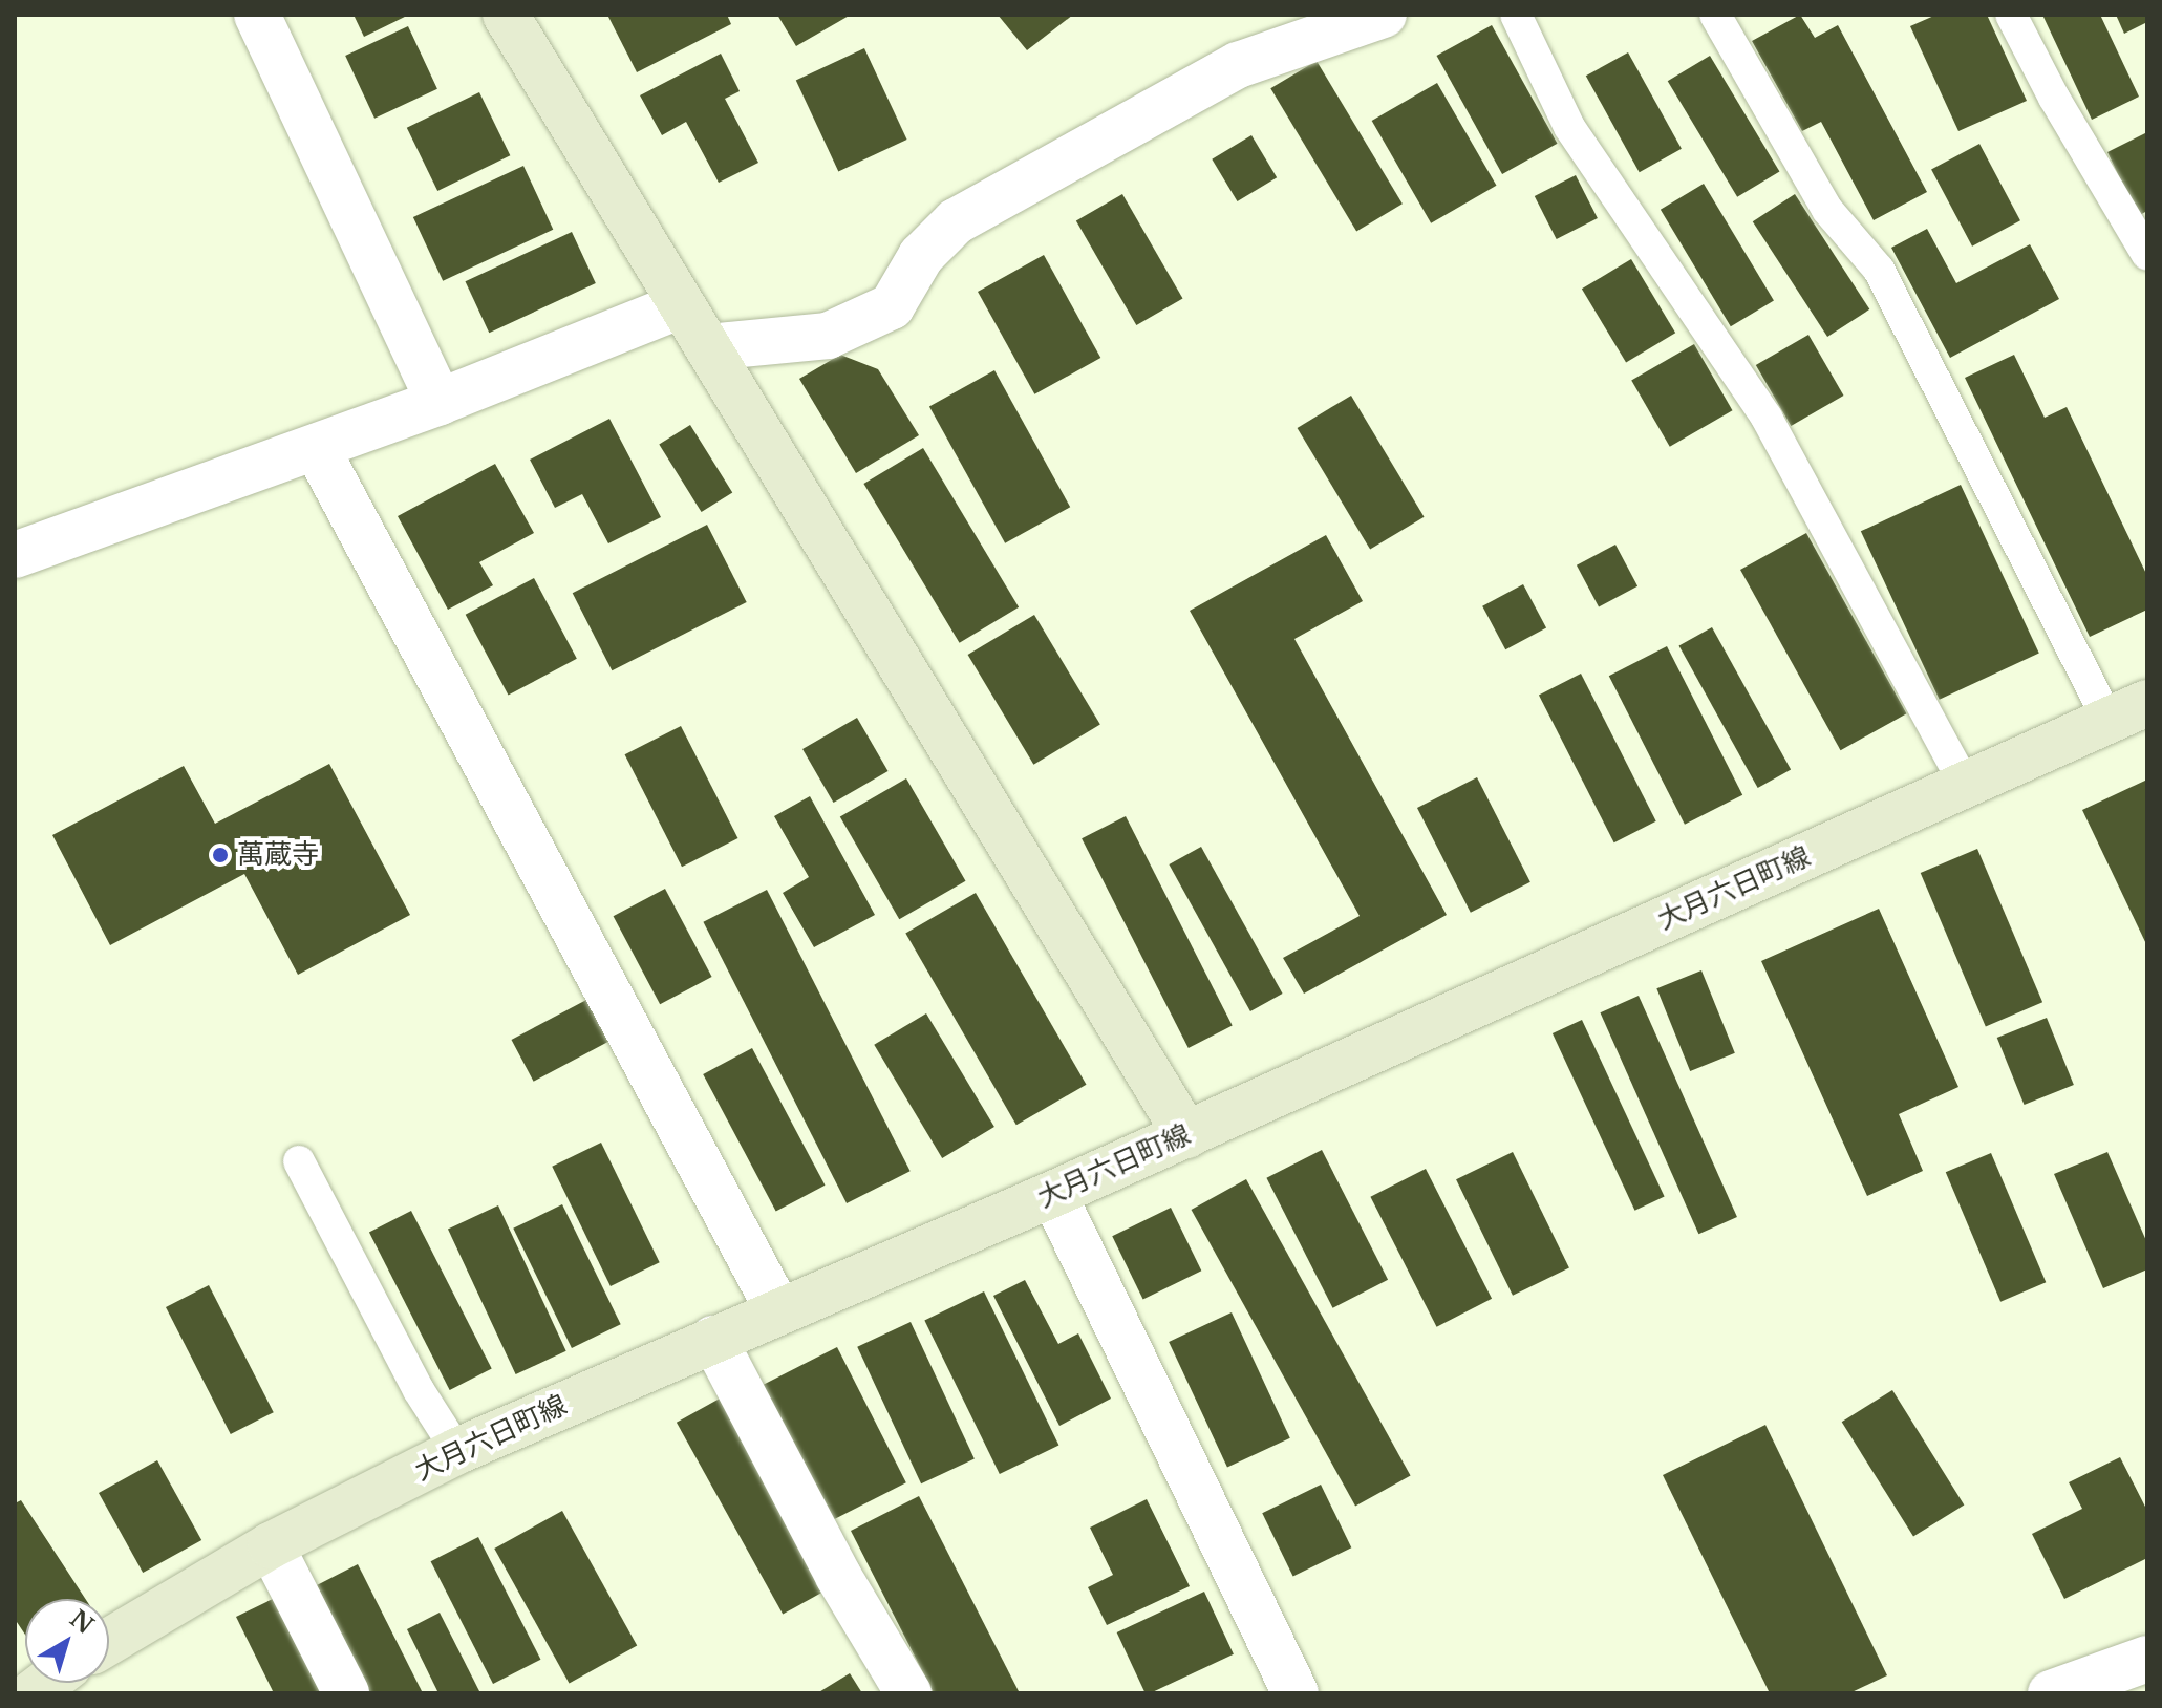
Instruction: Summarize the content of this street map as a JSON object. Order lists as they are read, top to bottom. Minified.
{"streets":{"main road":["大月六日町線"]},"places":["萬蔵寺"],"north":"top right"}
